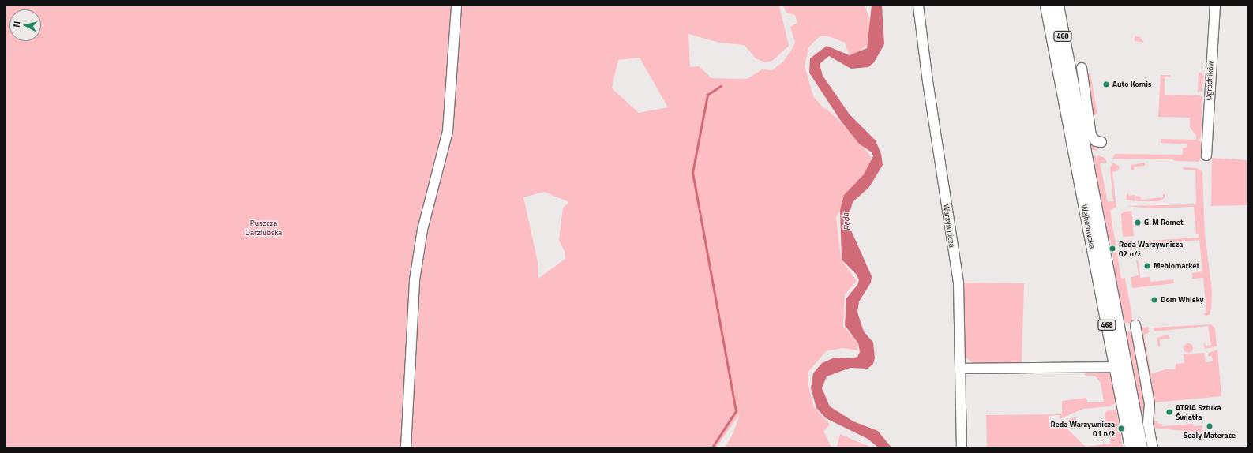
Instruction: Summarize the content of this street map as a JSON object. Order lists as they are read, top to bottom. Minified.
{"streets":{"main road":["468","Wejherowska"],"street":["Ogrodników","Warzywnicza"]},"water":["Reda"],"parks":["Puszcza Darżlubska"],"places":["Auto Komis","G-M Romet","Reda Warzywnicza 02 n/ż","Meblomarket","Dom Whisky","ATRIA Sztuka Światła","Sealy Materace","Reda Warzywnicza 01 n/ż"],"north":"left"}
